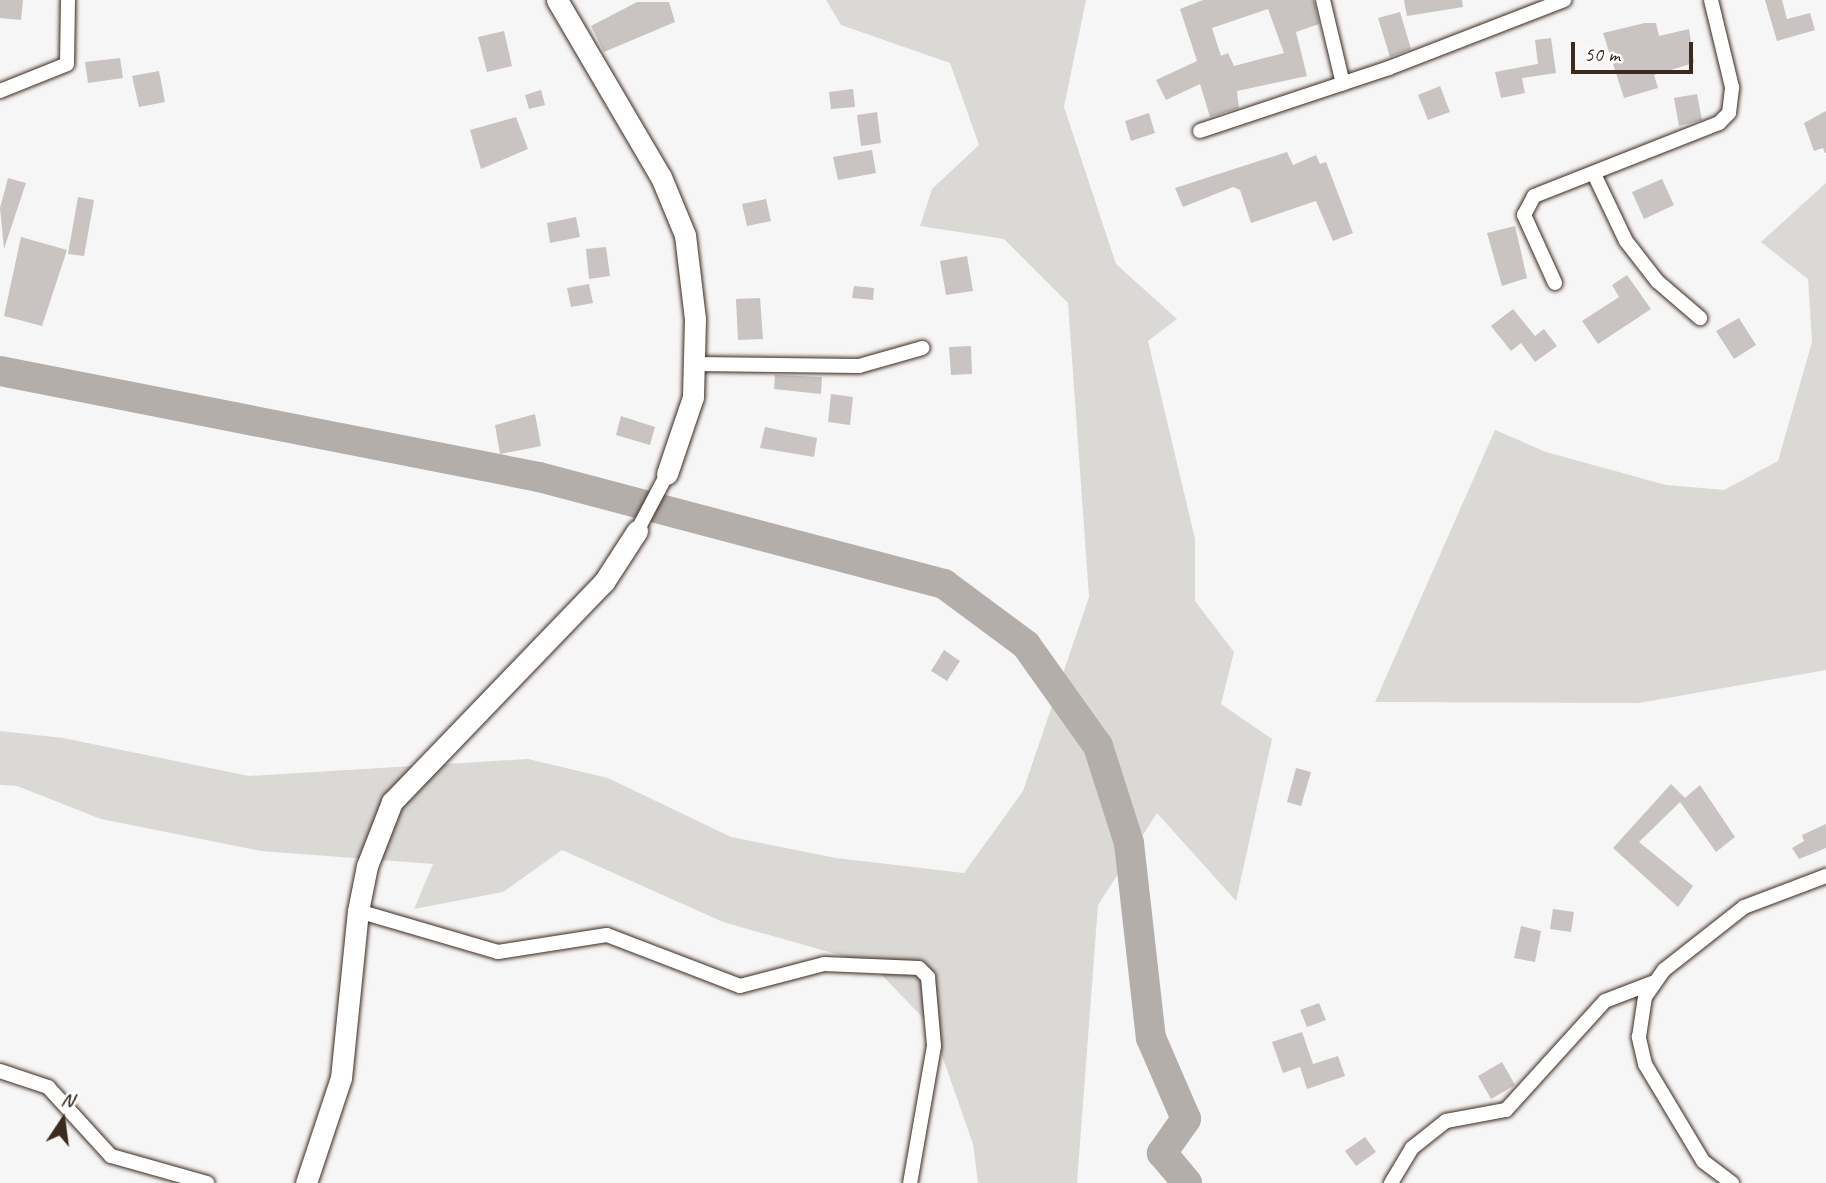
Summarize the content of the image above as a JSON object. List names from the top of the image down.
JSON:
{
  "scale_bar": "50 m",
  "north": "top"
}
